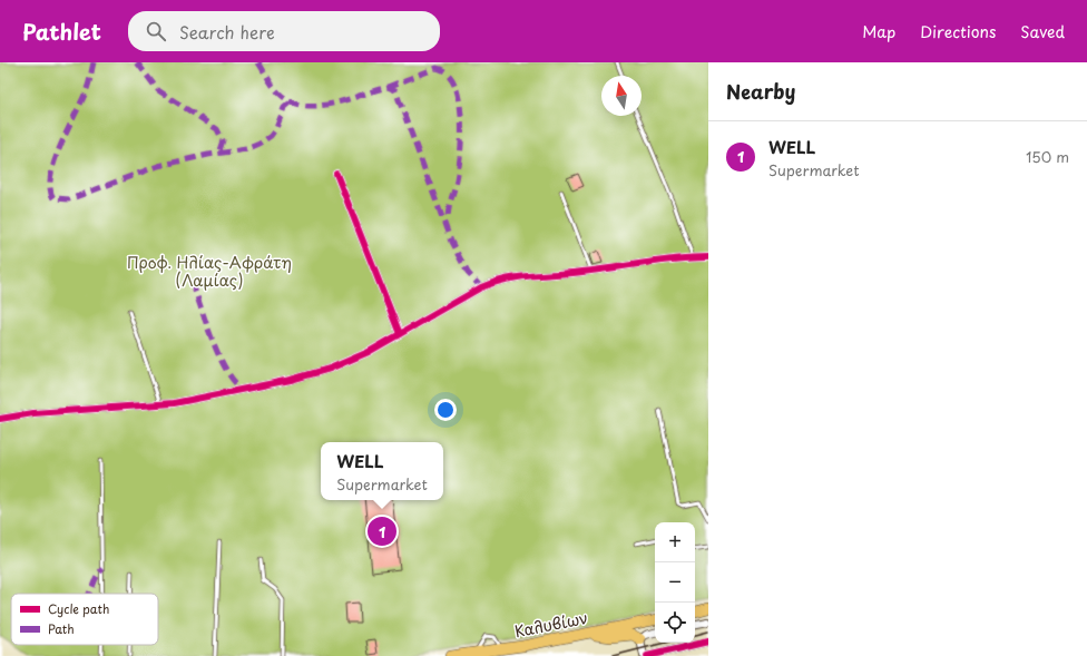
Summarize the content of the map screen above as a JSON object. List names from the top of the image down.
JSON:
{
  "streets": {
    "main road": ["Καλυβίων"]
  },
  "parks": ["Προφ. Ηλίας-Αφράτη (Λαμίας)"],
  "legend": ["Cycle path", "Path"],
  "north": "top",
  "page": {
    "header": "Pathlet",
    "search": "Search here",
    "nav": ["Map", "Directions", "Saved"],
    "heading": "Nearby",
    "list": [
      {
        "mark": "1",
        "name": "WELL",
        "note": "Supermarket",
        "value": "150 m"
      }
    ],
    "popup": ["WELL", "Supermarket"],
    "pins": "1",
    "map_buttons": ["+", "−"]
  }
}
